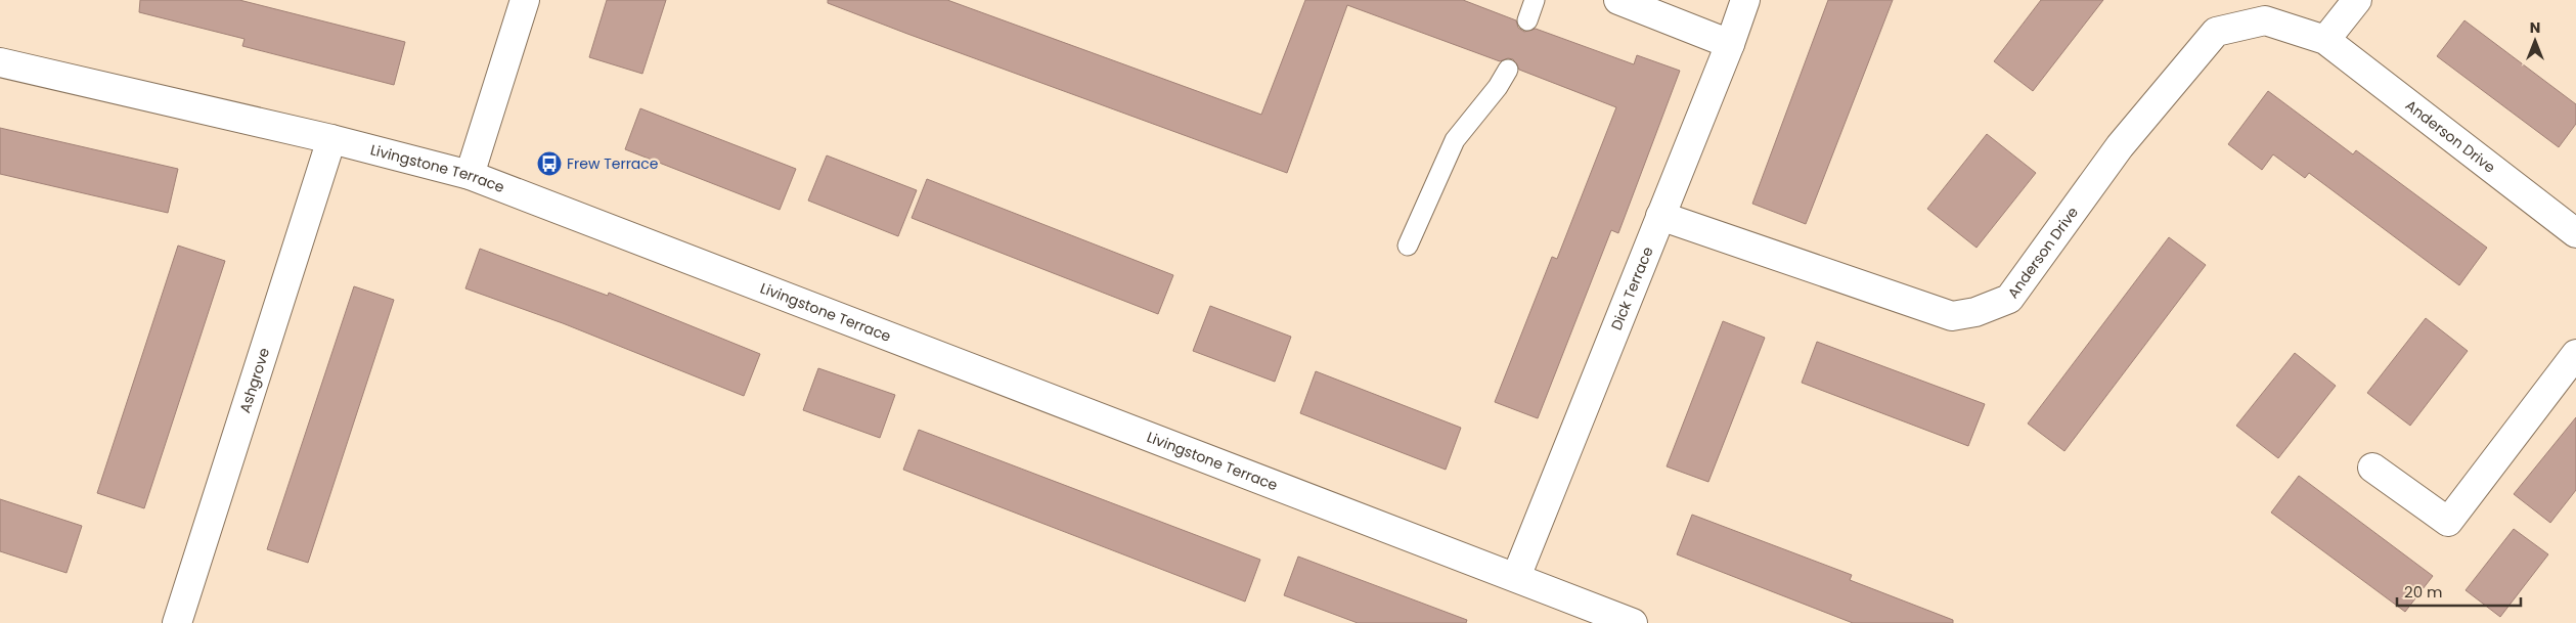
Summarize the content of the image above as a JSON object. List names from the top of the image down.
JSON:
{
  "streets": {
    "street": [
      "Anderson Drive",
      "Livingstone Terrace",
      "Dick Terrace",
      "Ashgrove"
    ]
  },
  "crossings": [
    ["Anderson Drive", "Dick Terrace"],
    ["Livingstone Terrace", "Dick Terrace"],
    ["Livingstone Terrace", "Ashgrove"]
  ],
  "places": {
    "bus stop": ["Frew Terrace"]
  },
  "scale_bar": "20 m",
  "north": "top"
}
